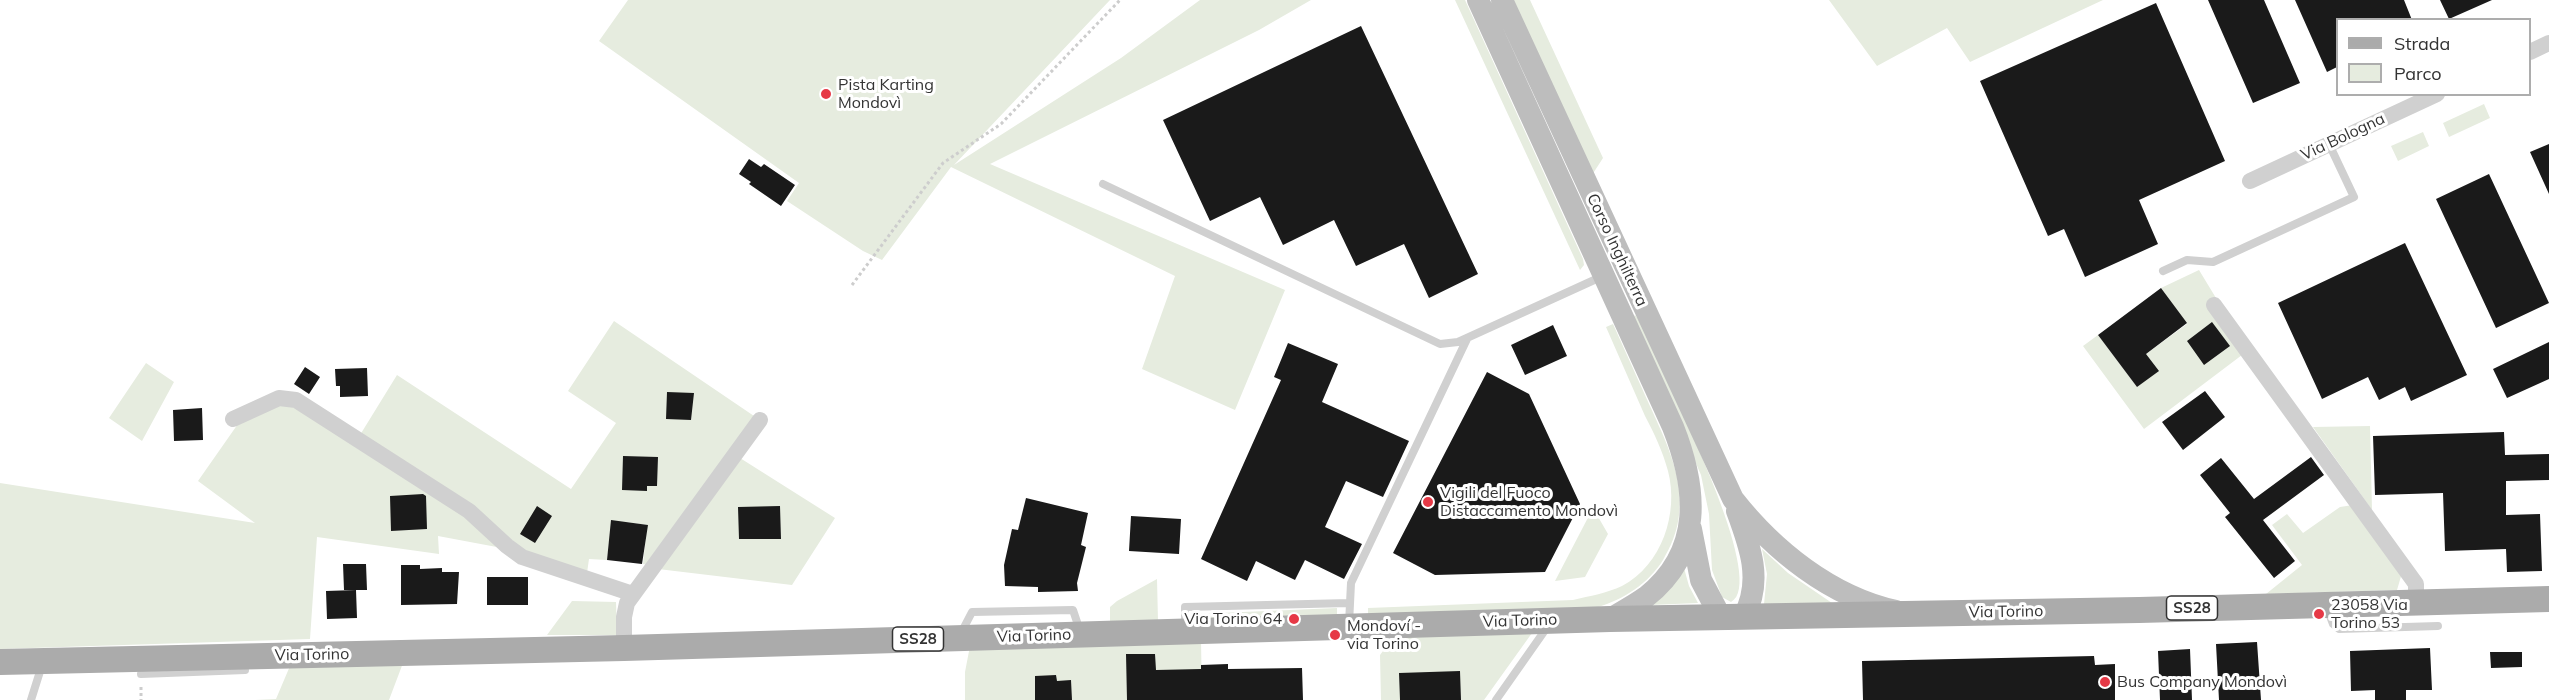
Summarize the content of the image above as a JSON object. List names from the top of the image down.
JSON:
{
  "streets": {
    "main road": ["SS28", "Via Torino"],
    "street": ["Via Bologna", "Corso Inghilterra"]
  },
  "crossings": [
    ["Corso Inghilterra", "Via Torino"]
  ],
  "places": [
    "Pista Karting Mondovì",
    "Vigili del Fuoco Distaccamento Mondovì",
    "23058 Via Torino 53",
    "Via Torino 64",
    "Mondoví - via Torino",
    "Bus Company Mondovì"
  ],
  "legend": ["Strada", "Parco"]
}
